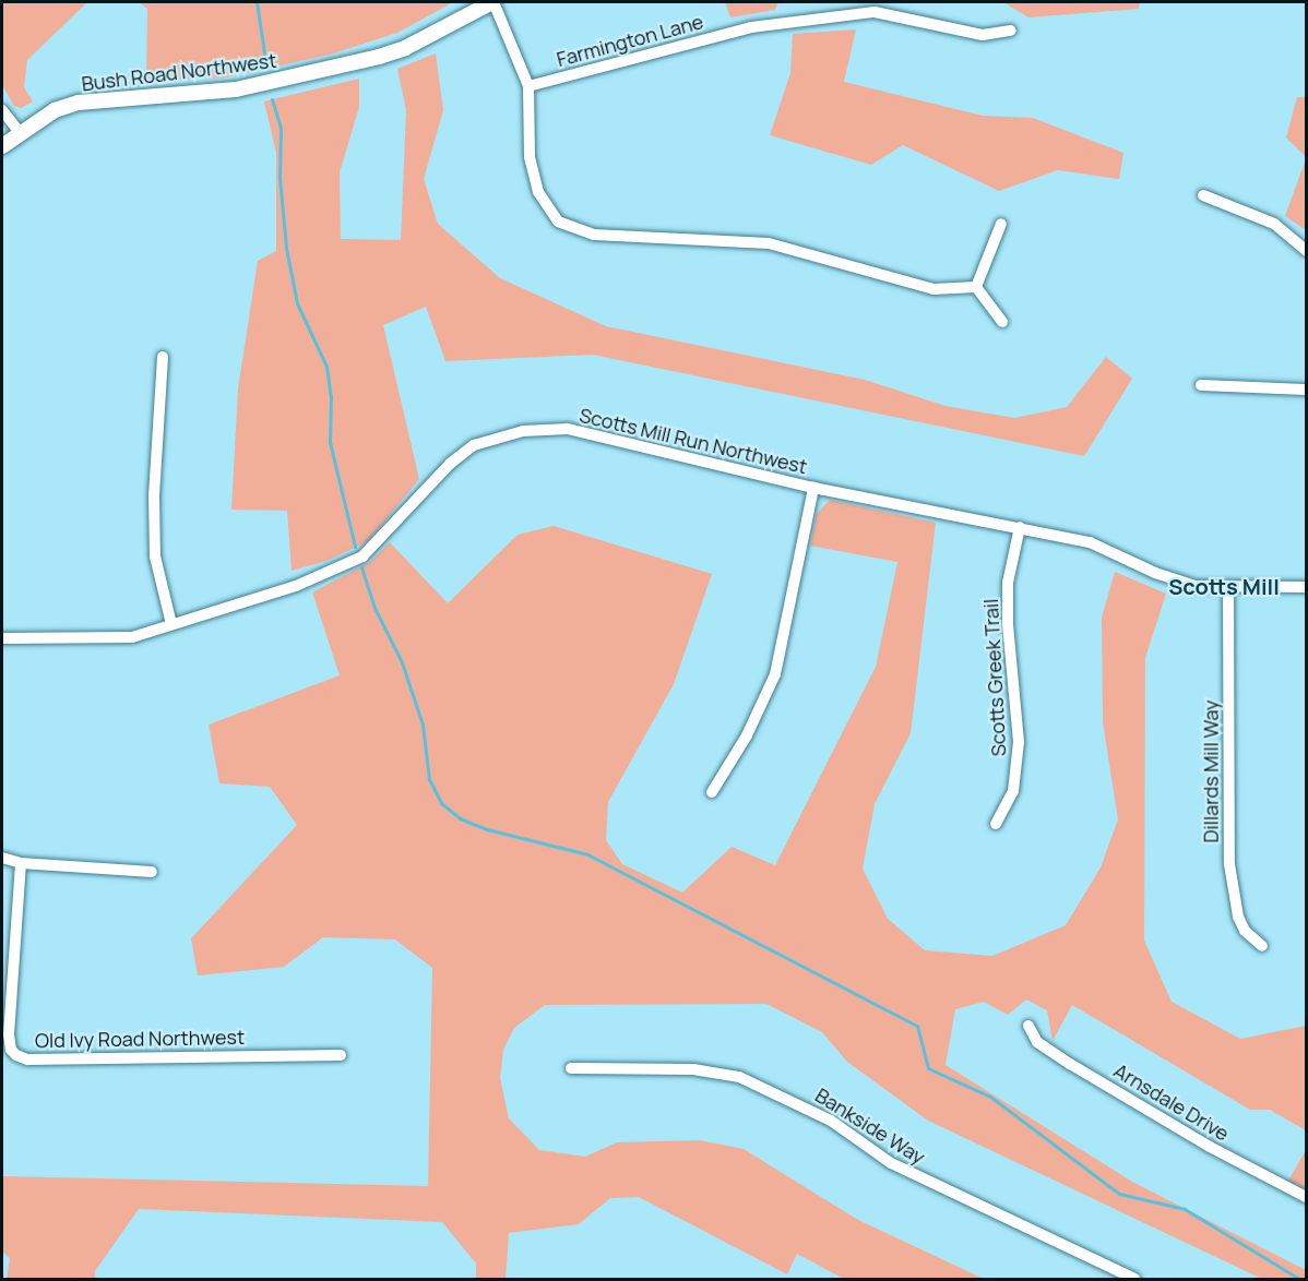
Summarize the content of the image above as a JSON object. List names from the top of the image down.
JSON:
{
  "streets": {
    "street": [
      "Farmington Lane",
      "Bush Road Northwest",
      "Scotts Mill Run Northwest",
      "Scotts Greek Trail",
      "Dillards Mill Way",
      "Old Ivy Road Northwest",
      "Arnsdale Drive",
      "Bankside Way"
    ]
  },
  "crossings": [
    ["Scotts Mill Run Northwest", "Scotts Greek Trail"],
    ["Scotts Mill Run Northwest", "Dillards Mill Way"]
  ],
  "districts": ["Scotts Mill"]
}
